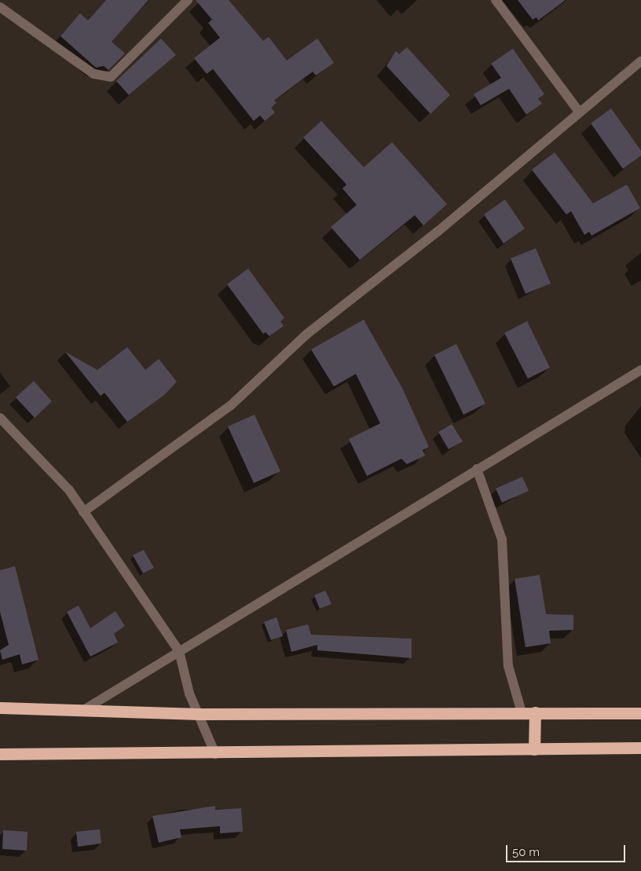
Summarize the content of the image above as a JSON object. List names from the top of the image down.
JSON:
{
  "scale_bar": "50 m"
}
